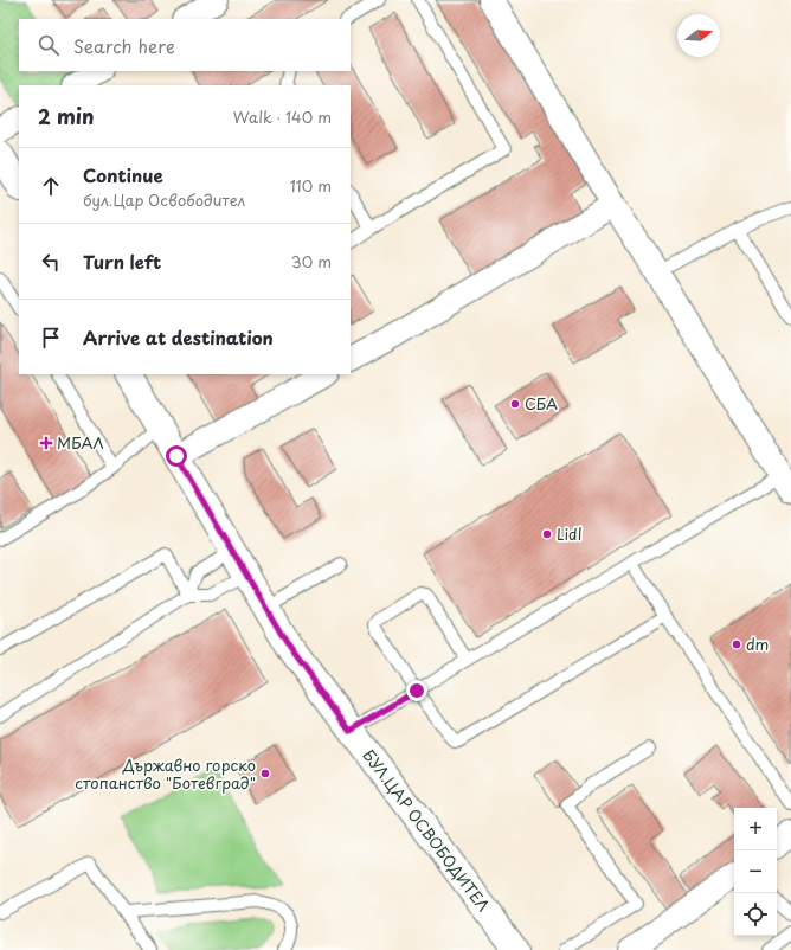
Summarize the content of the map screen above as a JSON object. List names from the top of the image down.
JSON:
{
  "streets": {
    "street": ["БУЛ.ЦАР ОСВОБОДИТЕЛ"]
  },
  "places": {
    "other": [
      "СБА",
      "Lidl",
      "dm",
      "Държавно горско стопанство \"Ботевград\""
    ],
    "health": ["МБАЛ"]
  },
  "north": "right",
  "page": {
    "search": "Search here",
    "heading": ["2 min", "Walk · 140 m"],
    "list": [
      ["Continue", "бул.Цар Освободител", "110 m"],
      ["Turn left", "30 m"],
      "Arrive at destination"
    ],
    "map_buttons": ["+", "−"]
  }
}
